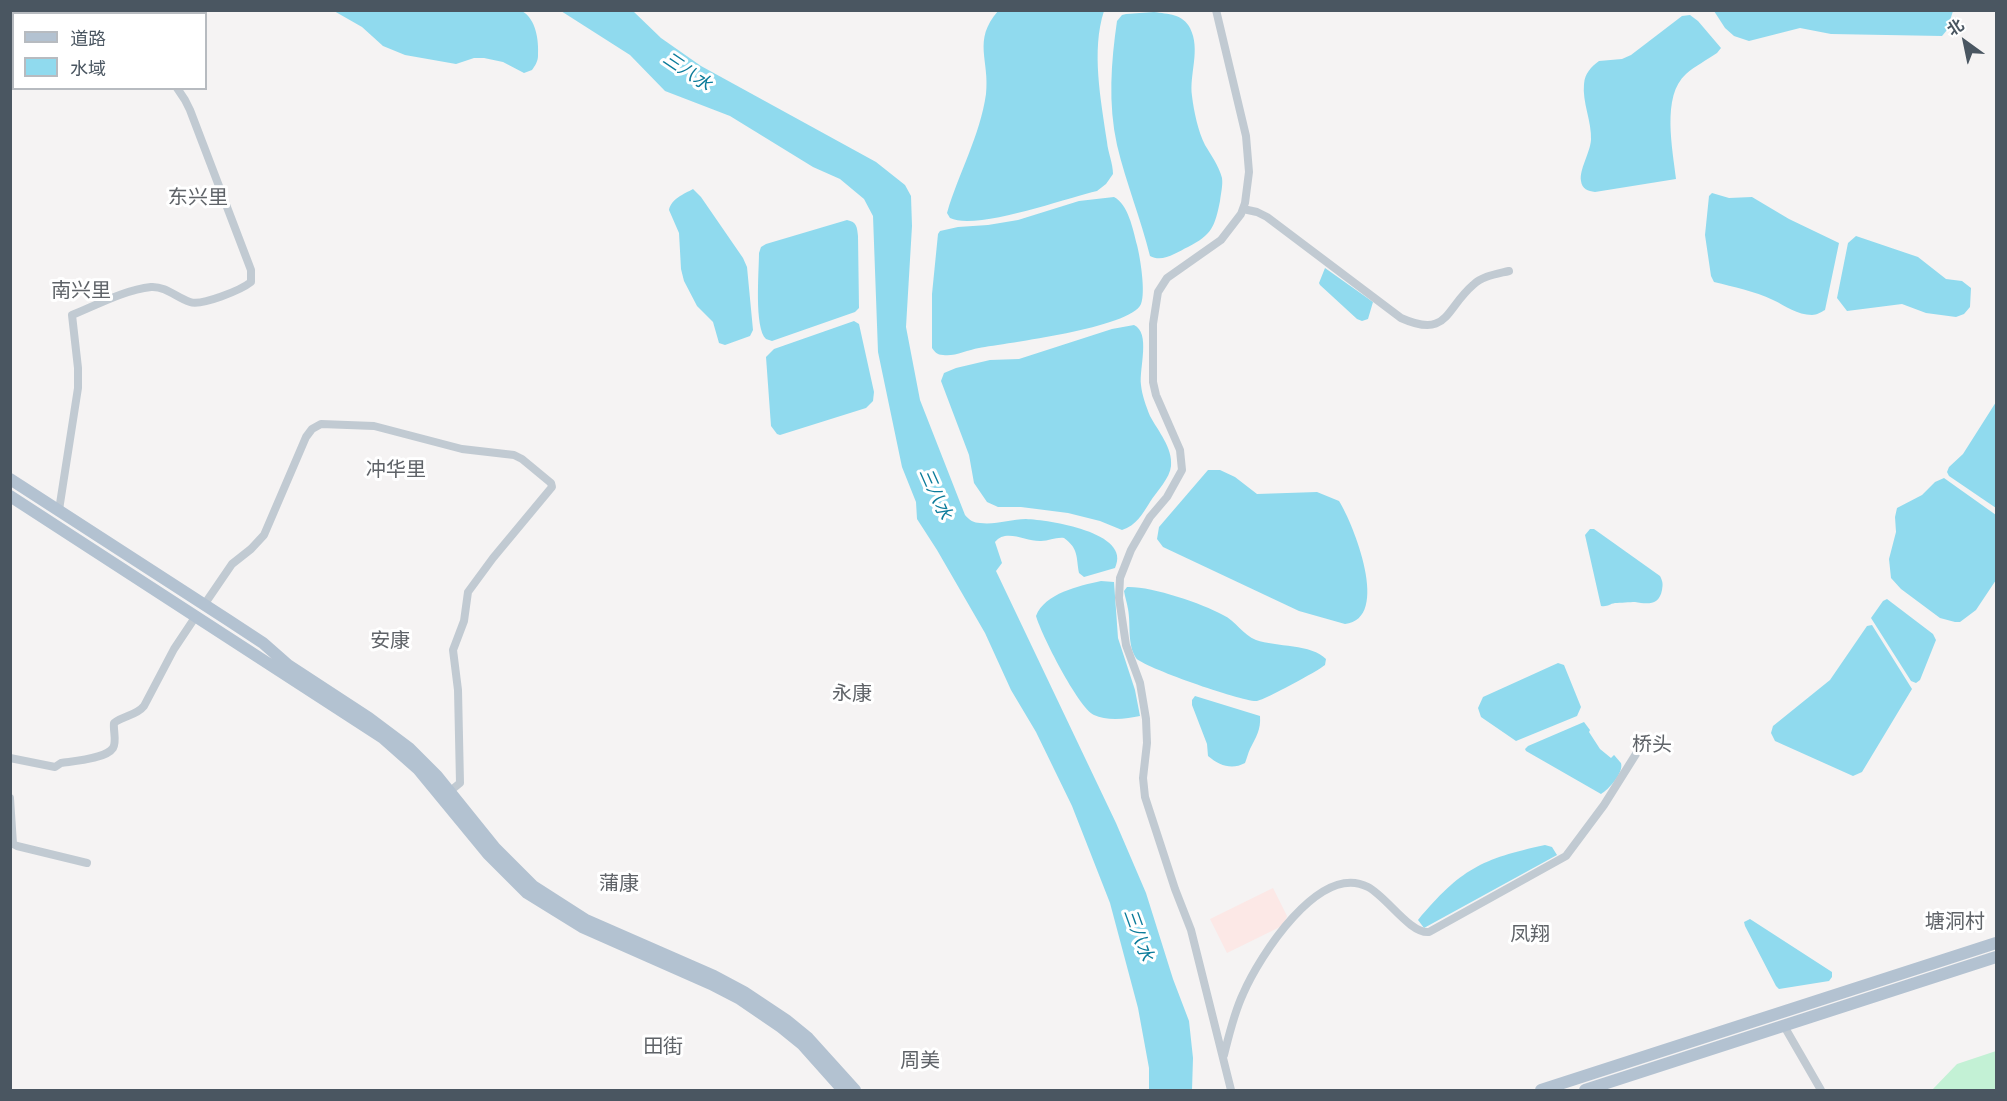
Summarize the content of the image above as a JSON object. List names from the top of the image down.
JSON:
{
  "districts": [
    "东兴里",
    "南兴里",
    "冲华里",
    "安康",
    "永康",
    "桥头",
    "蒲康",
    "塘洞村",
    "凤翔",
    "田街",
    "周美"
  ],
  "water": ["三八水"],
  "legend": ["道路", "水域"],
  "north": "top left"
}
